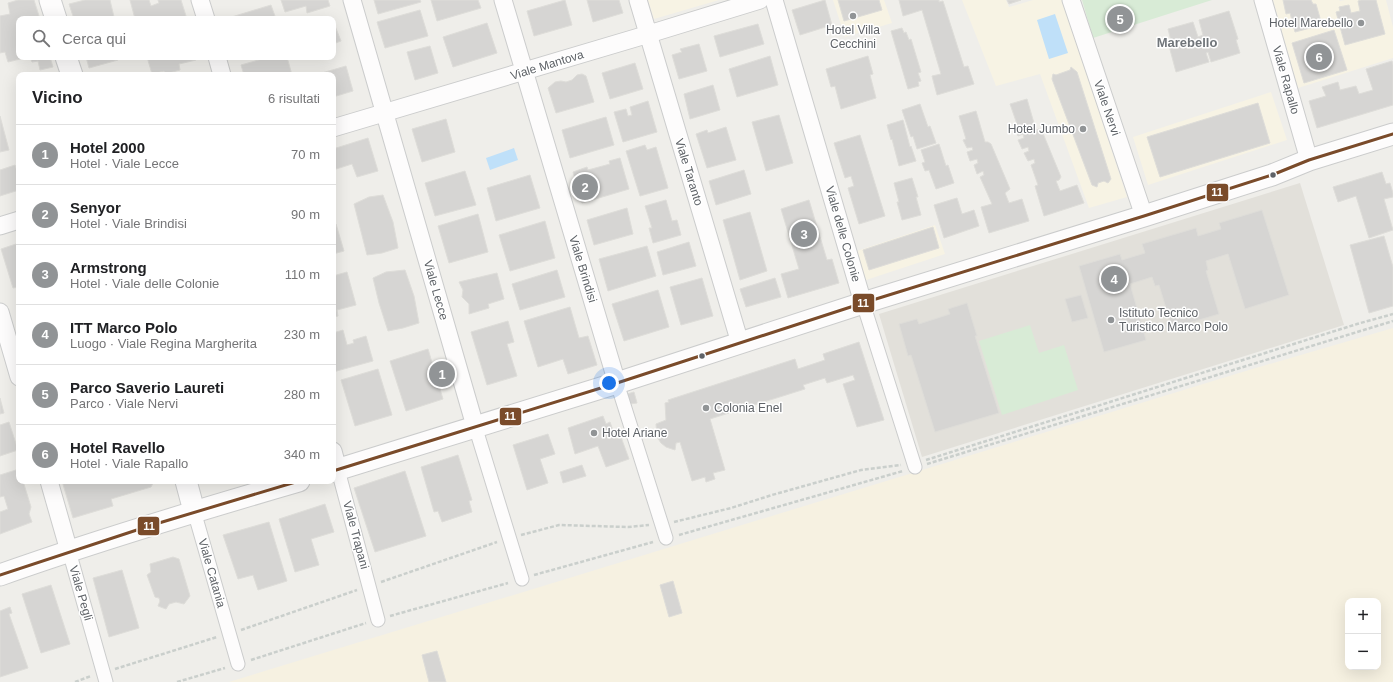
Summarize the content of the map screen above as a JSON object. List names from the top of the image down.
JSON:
{
  "streets": {
    "street": [
      "Viale Mantova",
      "Viale Rapallo",
      "Viale Nervi",
      "Viale Taranto",
      "Viale delle Colonie",
      "Viale Brindisi",
      "Viale Lecce",
      "Viale Trapani",
      "Viale Catania",
      "Viale Pegli"
    ]
  },
  "crossings": [
    ["Viale Mantova", "Viale Taranto"],
    ["Viale Mantova", "Viale Brindisi"],
    ["Viale Mantova", "Viale Lecce"]
  ],
  "districts": ["Marebello"],
  "places": [
    "Hotel Villa Cecchini",
    "Hotel Marebello",
    "Hotel Jumbo",
    "Istituto Tecnico Turistico Marco Polo",
    "Colonia Enel",
    "Hotel Ariane"
  ],
  "lines": ["transit line 11"],
  "page": {
    "pins": [
      "5",
      "6",
      "2",
      "3",
      "4",
      "1"
    ],
    "search": "Cerca qui",
    "heading": ["Vicino", "6 risultati"],
    "list": [
      {
        "mark": "1",
        "name": "Hotel 2000",
        "note": "Hotel · Viale Lecce",
        "value": "70 m"
      },
      {
        "mark": "2",
        "name": "Senyor",
        "note": "Hotel · Viale Brindisi",
        "value": "90 m"
      },
      {
        "mark": "3",
        "name": "Armstrong",
        "note": "Hotel · Viale delle Colonie",
        "value": "110 m"
      },
      {
        "mark": "4",
        "name": "ITT Marco Polo",
        "note": "Luogo · Viale Regina Margherita",
        "value": "230 m"
      },
      {
        "mark": "5",
        "name": "Parco Saverio Laureti",
        "note": "Parco · Viale Nervi",
        "value": "280 m"
      },
      {
        "mark": "6",
        "name": "Hotel Ravello",
        "note": "Hotel · Viale Rapallo",
        "value": "340 m"
      }
    ],
    "map_buttons": ["+", "−"]
  }
}
